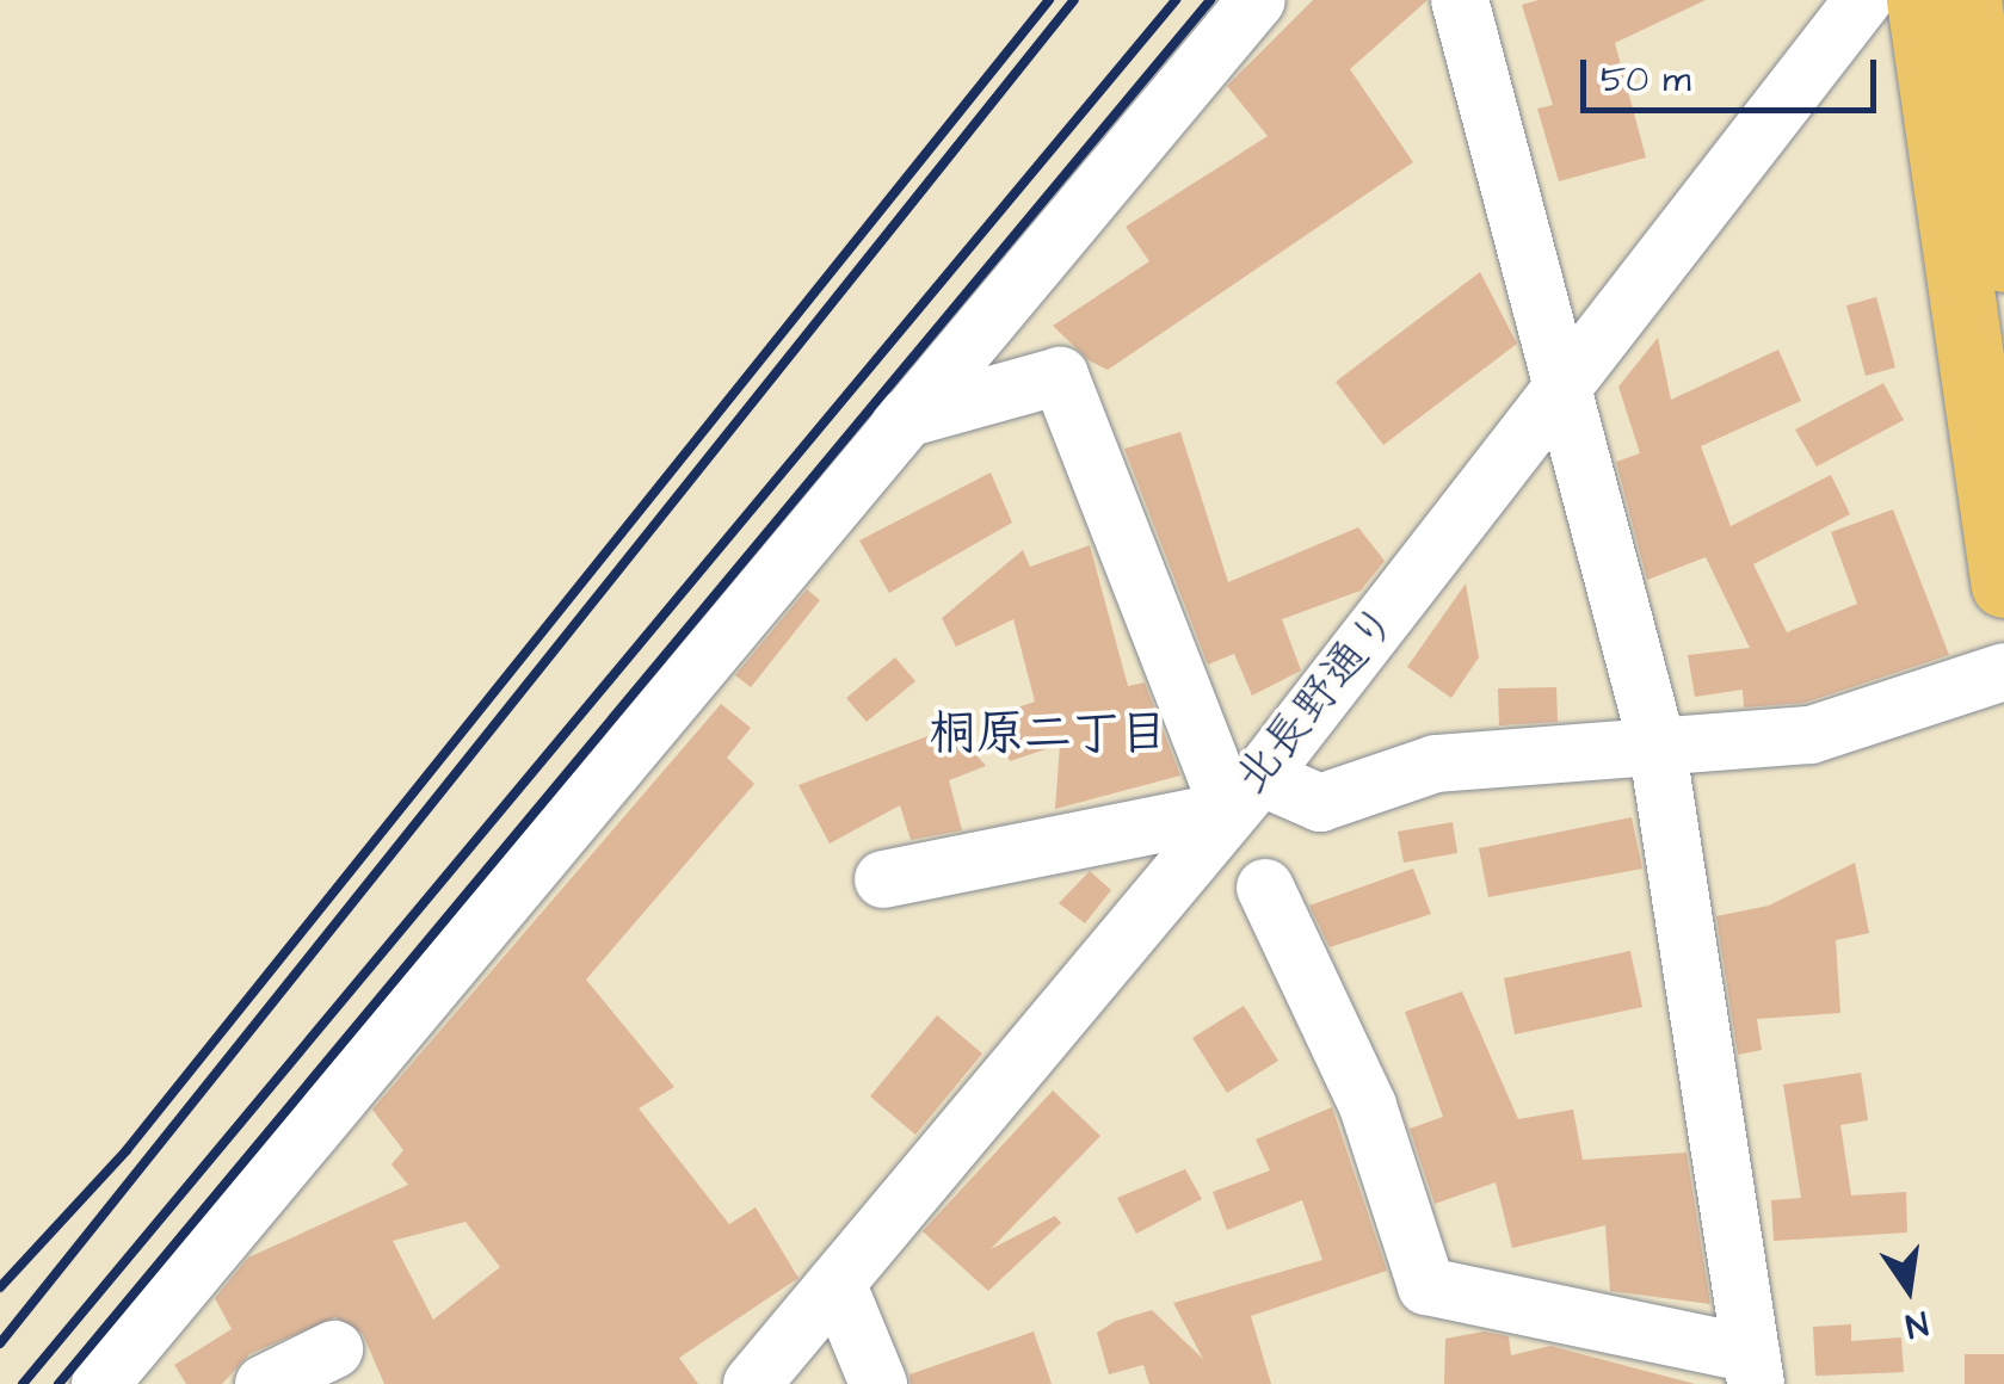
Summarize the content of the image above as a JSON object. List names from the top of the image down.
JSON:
{
  "streets": {
    "street": ["北長野通り"]
  },
  "districts": ["桐原二丁目"],
  "scale_bar": "50 m",
  "north": "bottom"
}
